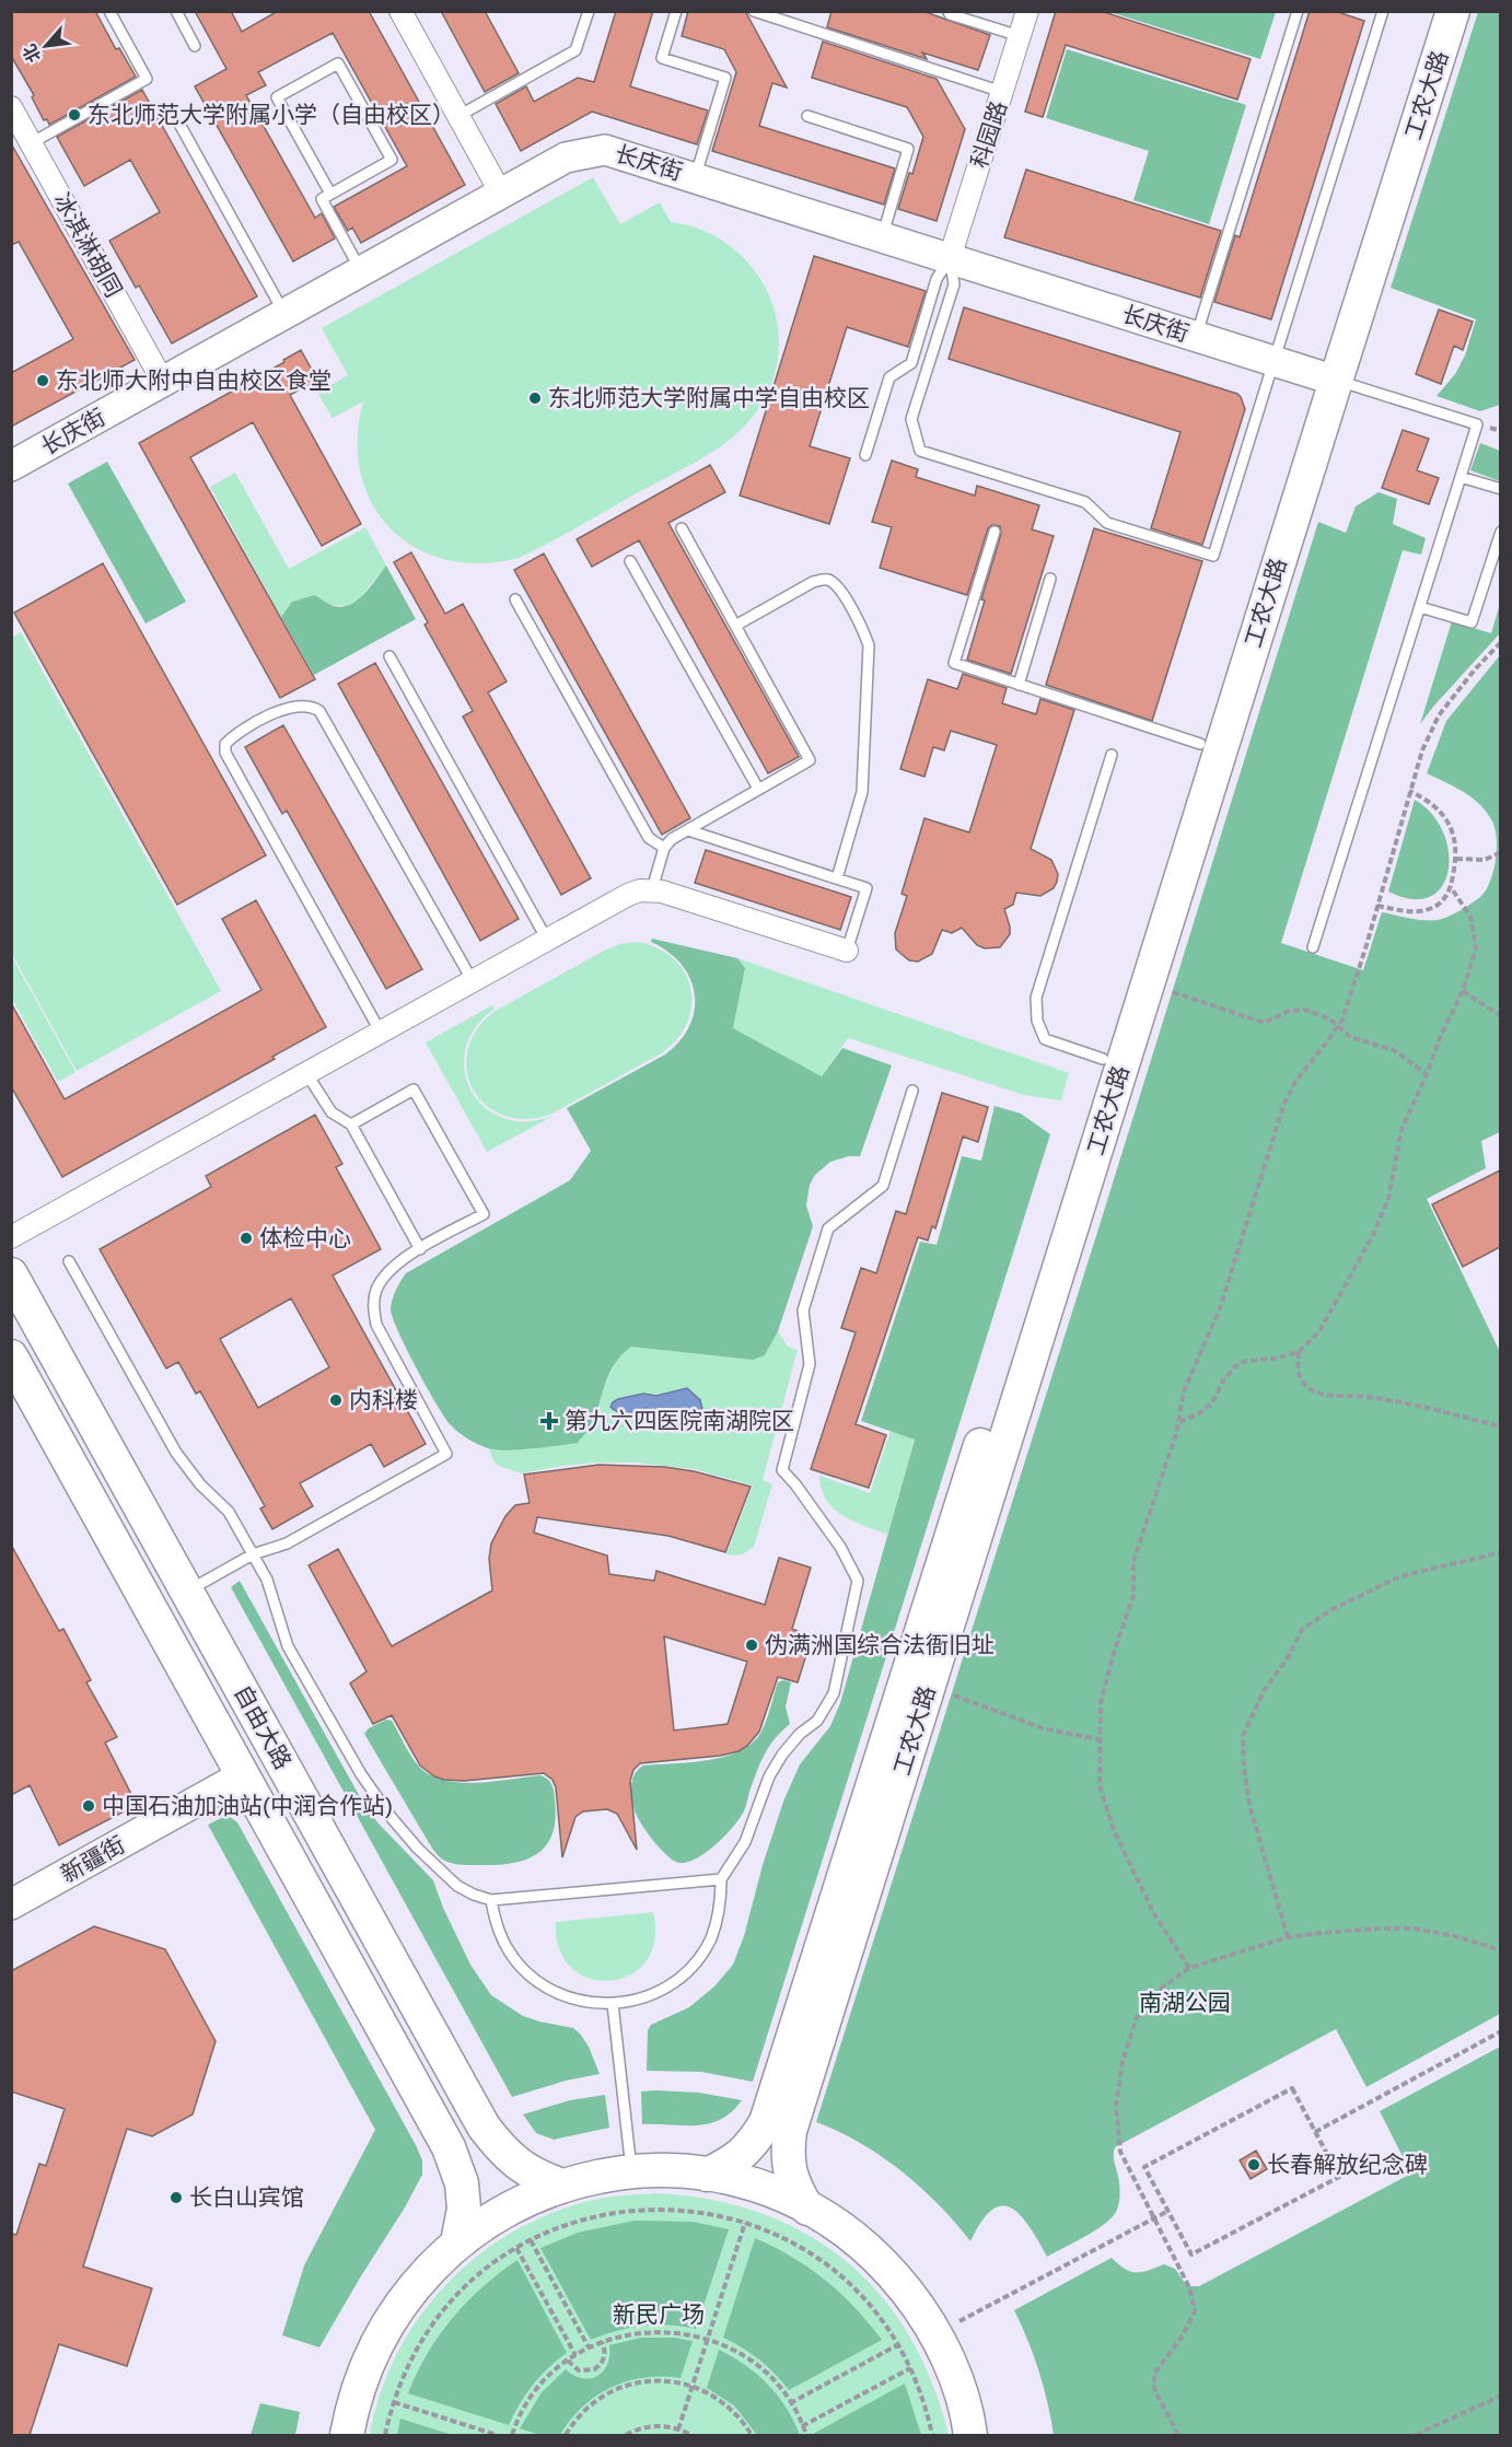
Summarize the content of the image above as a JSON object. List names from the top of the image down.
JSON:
{
  "streets": {
    "main road": ["工农大路", "自由大路"],
    "street": [
      "科园路",
      "长庆街",
      "冰淇淋胡同",
      "新疆街"
    ]
  },
  "crossings": [
    ["工农大路", "长庆街"],
    ["科园路", "长庆街"],
    ["长庆街", "冰淇淋胡同"],
    ["自由大路", "新疆街"]
  ],
  "parks": ["南湖公园", "新民广场"],
  "places": {
    "other": [
      "东北师范大学附属小学（自由校区）",
      "东北师大附中自由校区食堂",
      "东北师范大学附属中学自由校区",
      "体检中心",
      "内科楼",
      "伪满洲国综合法衙旧址",
      "中国石油加油站(中润合作站)",
      "长春解放纪念碑",
      "长白山宾馆"
    ],
    "health": ["第九六四医院南湖院区"]
  },
  "north": "bottom left"
}
